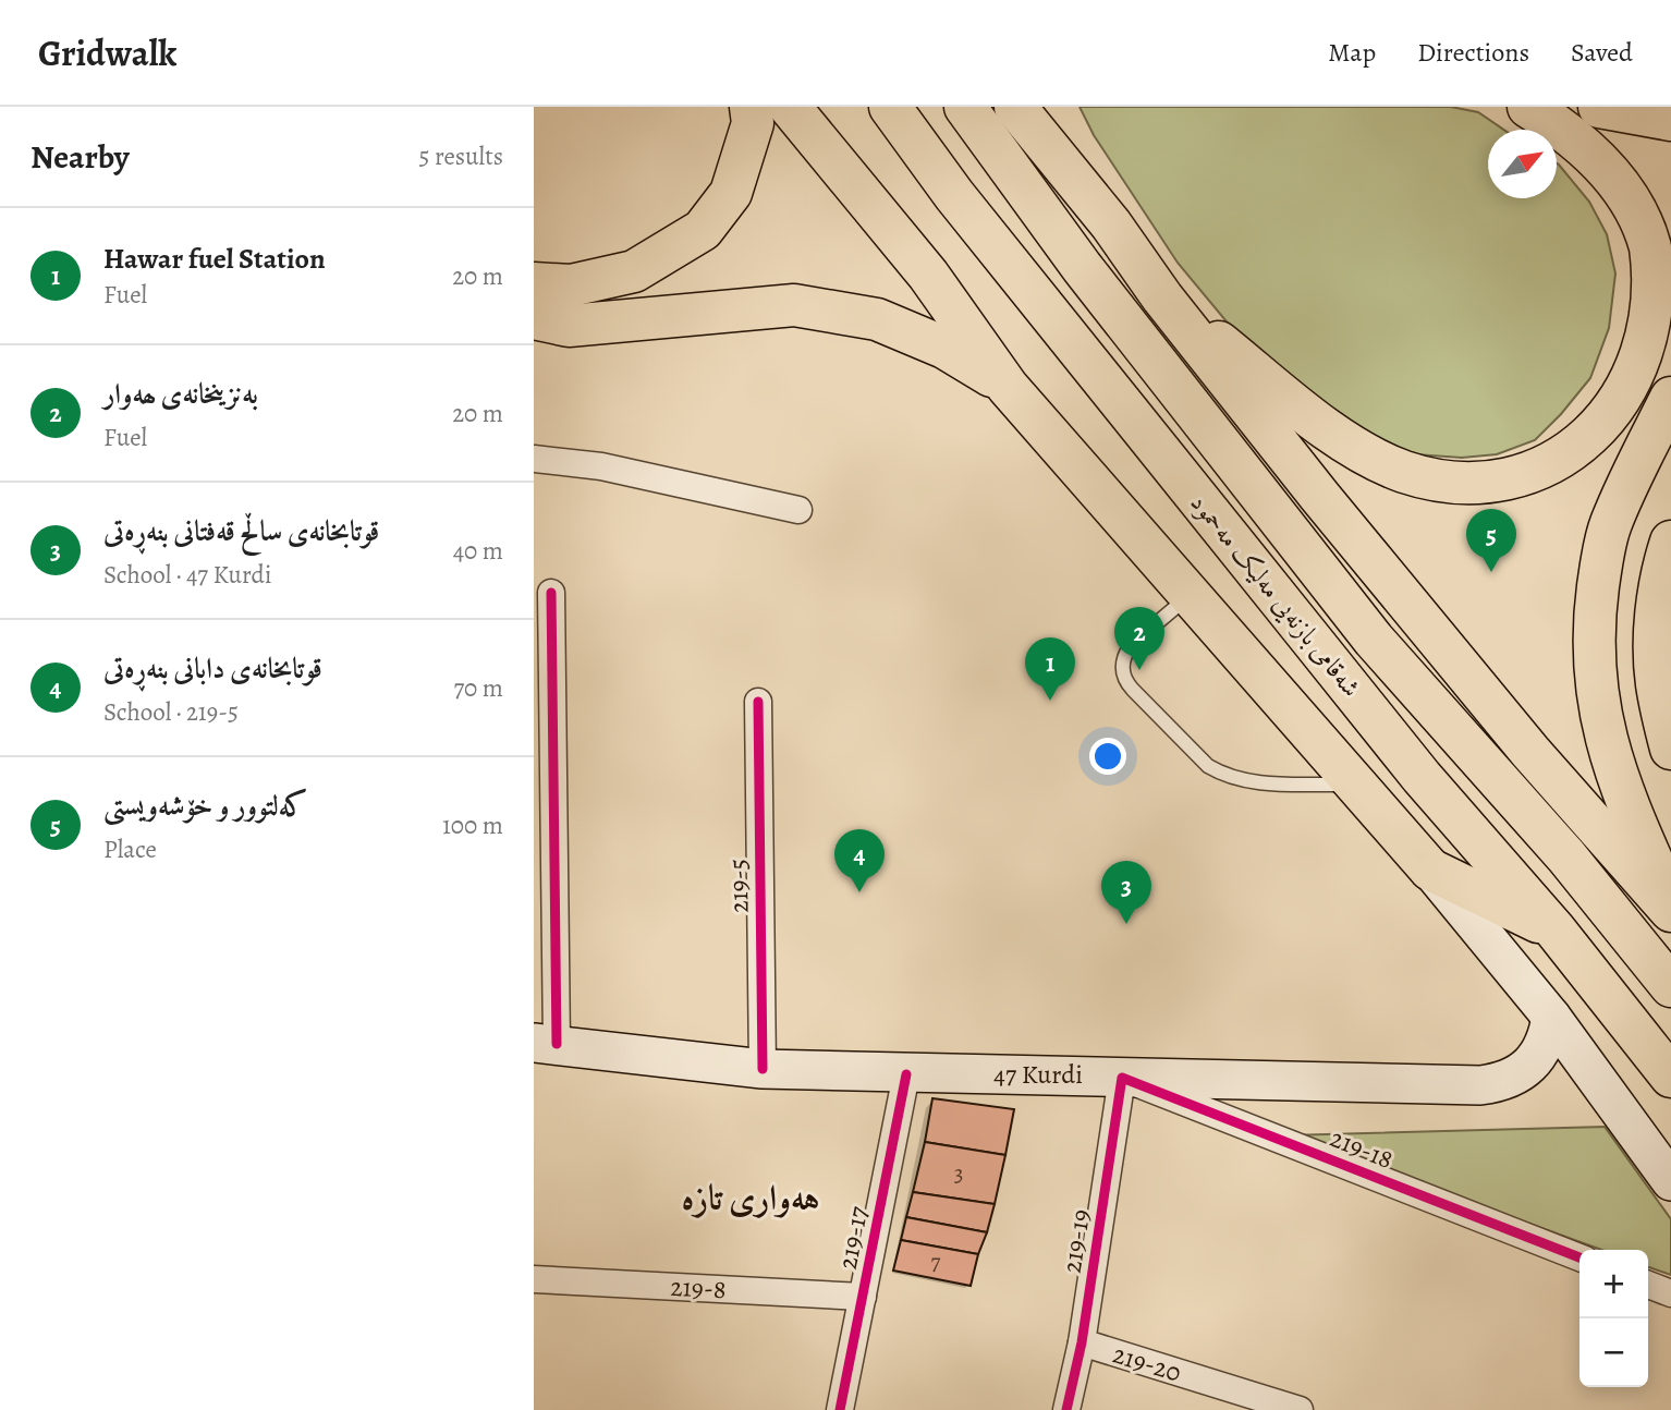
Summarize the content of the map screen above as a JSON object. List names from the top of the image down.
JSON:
{
  "streets": {
    "main road": ["شەقامی بازنەیی مەلیک مەحمود", "47 Kurdi"],
    "street": [
      "219-5",
      "219-18",
      "219-17",
      "219-19",
      "219-8",
      "219-20"
    ]
  },
  "crossings": [
    ["219-5", "47 Kurdi"],
    ["47 Kurdi", "219-18"],
    ["47 Kurdi", "219-17"],
    ["47 Kurdi", "219-19"],
    ["219-18", "219-19"],
    ["219-17", "219-8"],
    ["219-19", "219-20"]
  ],
  "districts": ["هەواری تازە"],
  "house_numbers": ["3", "7"],
  "north": "top right",
  "page": {
    "header": "Gridwalk",
    "nav": ["Map", "Directions", "Saved"],
    "heading": ["Nearby", "5 results"],
    "list": [
      {
        "mark": "1",
        "name": "Hawar fuel Station",
        "note": "Fuel",
        "value": "20 m"
      },
      {
        "mark": "2",
        "name": "بەنزینخانەی ھەوار",
        "note": "Fuel",
        "value": "20 m"
      },
      {
        "mark": "3",
        "name": "قوتابخانەی ساڵح قەفتانی بنەڕەتی",
        "note": "School · 47 Kurdi",
        "value": "40 m"
      },
      {
        "mark": "4",
        "name": "قوتابخانەی دابانی بنەڕەتی",
        "note": "School · 219-5",
        "value": "70 m"
      },
      {
        "mark": "5",
        "name": "کەلتوور و خۆشەویستی",
        "note": "Place",
        "value": "100 m"
      }
    ],
    "pins": [
      "5",
      "2",
      "1",
      "4",
      "3"
    ],
    "map_buttons": ["+", "−"]
  }
}
